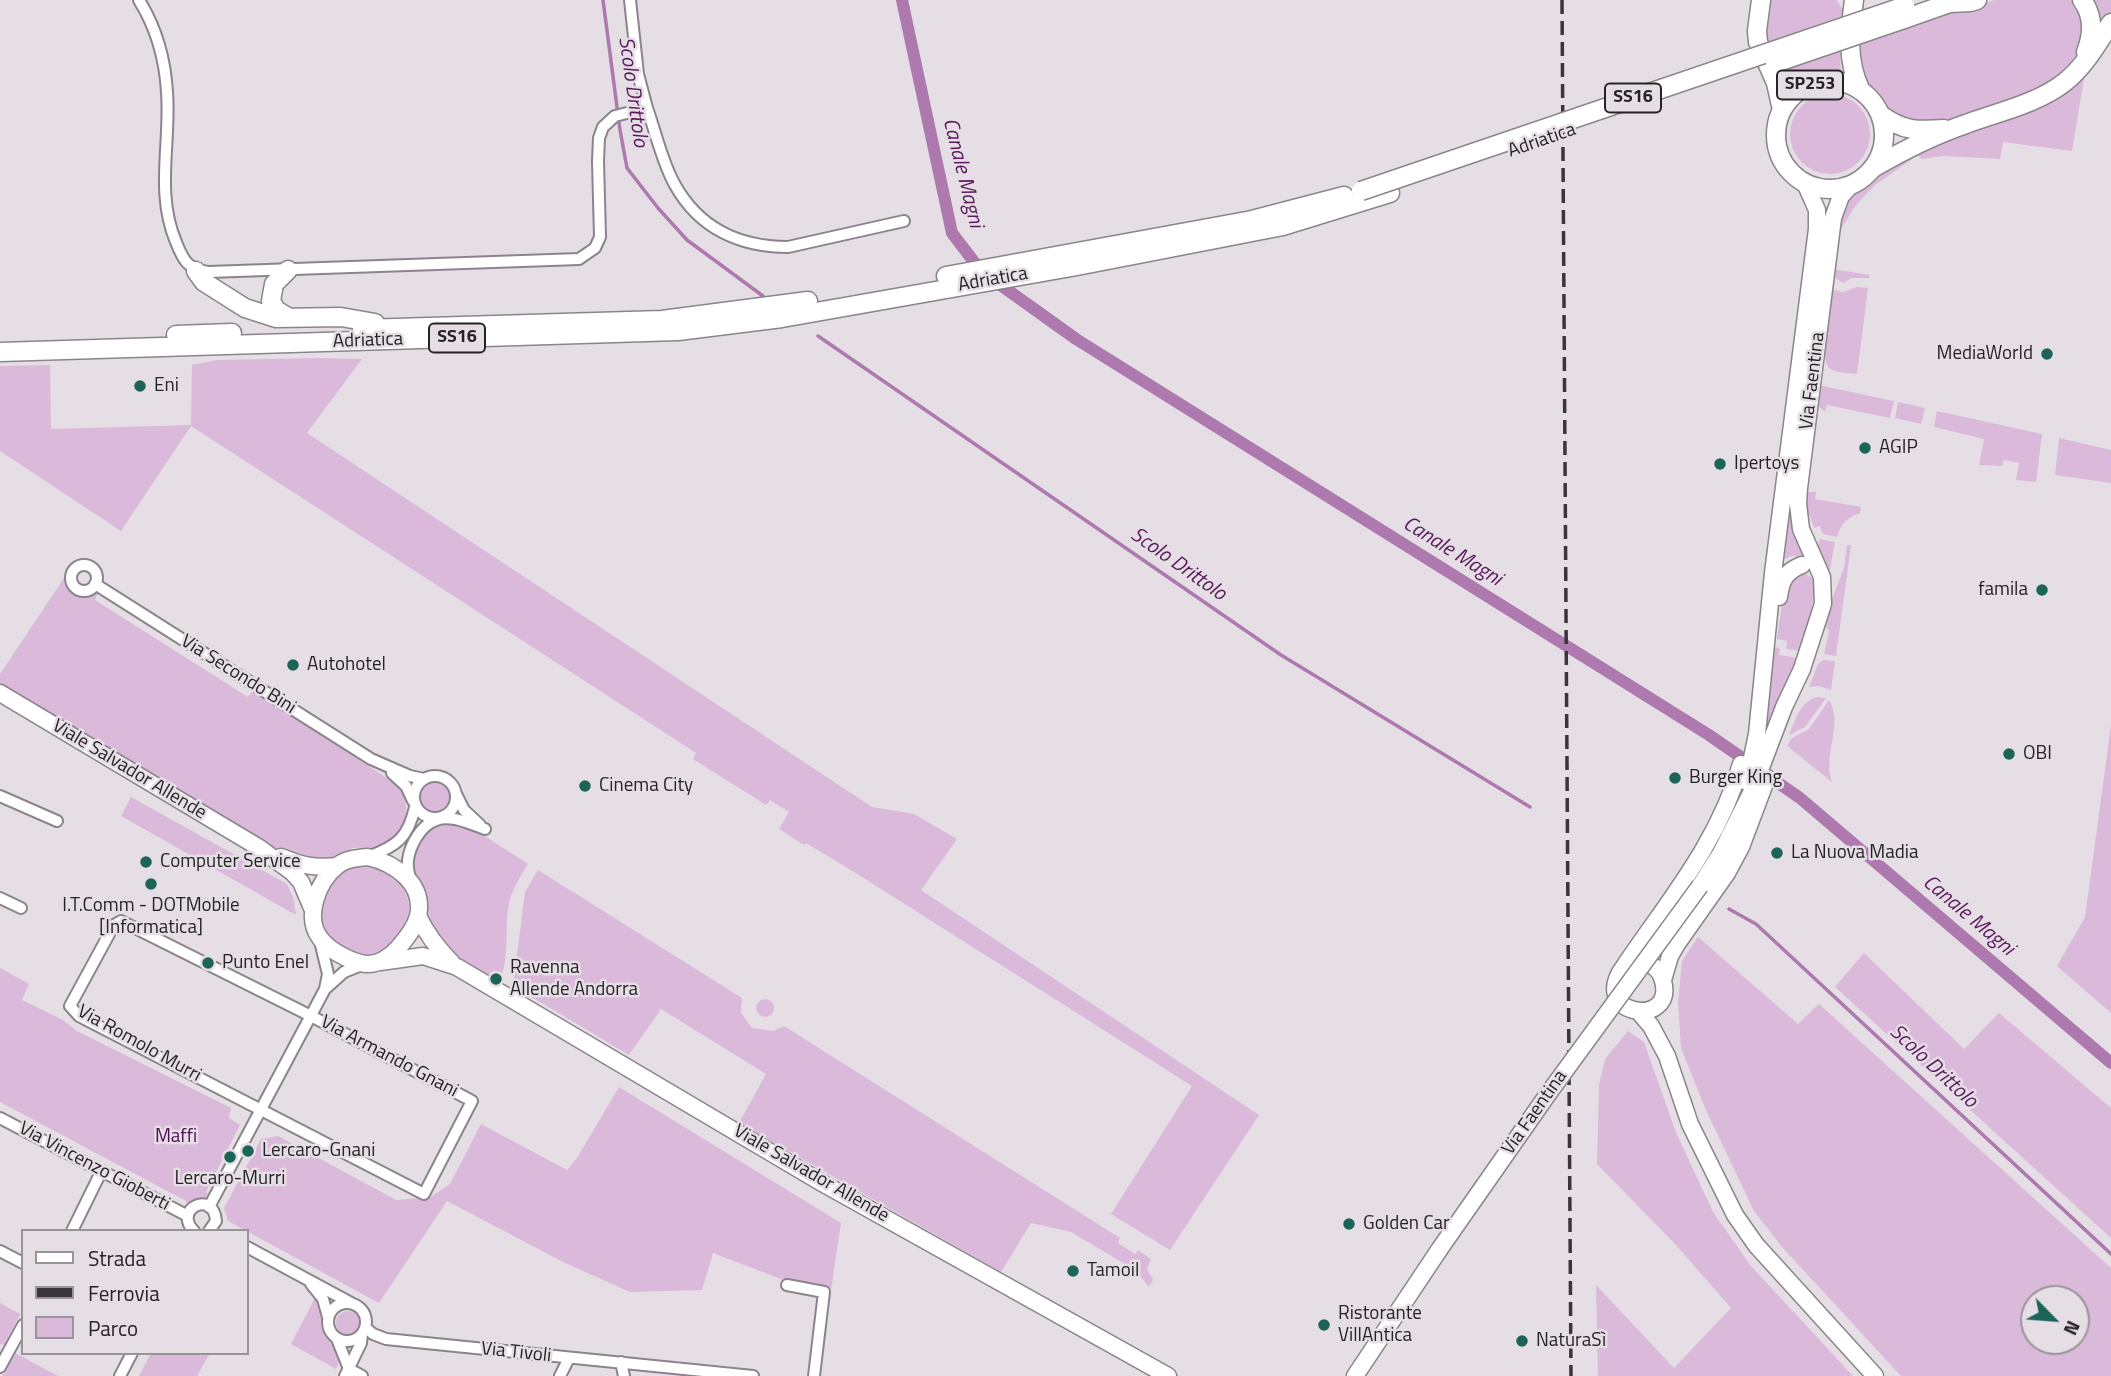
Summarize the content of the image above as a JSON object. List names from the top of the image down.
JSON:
{
  "streets": {
    "main road": [
      "SP253",
      "SS16",
      "Adriatica",
      "Via Faentina",
      "Viale Salvador Allende"
    ],
    "street": [
      "Via Secondo Bini",
      "Via Romolo Murri",
      "Via Armando Gnani",
      "Via Vincenzo Gioberti",
      "Via Tivoli"
    ]
  },
  "crossings": [
    ["SP253", "Via Faentina"],
    ["Via Romolo Murri", "Via Armando Gnani"]
  ],
  "water": ["Scolo Drittolo", "Canale Magni"],
  "parks": ["Maffi"],
  "places": [
    "MediaWorld",
    "Eni",
    "AGIP",
    "Ipertoys",
    "famila",
    "Autohotel",
    "OBI",
    "Burger King",
    "Cinema City",
    "La Nuova Madia",
    "Computer Service",
    "I.T.Comm - DOTMobile [Informatica]",
    "Punto Enel",
    "Ravenna Allende Andorra",
    "Lercaro-Gnani",
    "Lercaro-Murri",
    "Golden Car",
    "Tamoil",
    "Ristorante VillAntica",
    "NaturaSì"
  ],
  "legend": ["Strada", "Ferrovia", "Parco"],
  "north": "bottom right"
}
